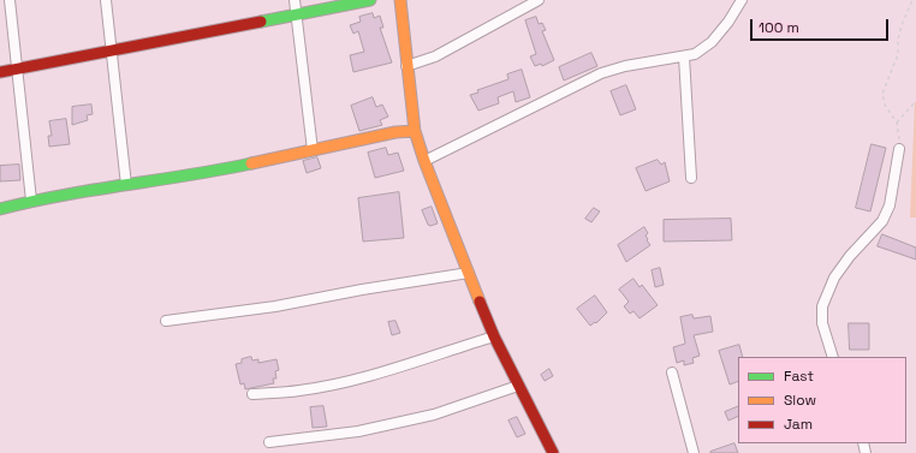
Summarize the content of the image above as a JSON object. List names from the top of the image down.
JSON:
{
  "legend": ["Fast", "Slow", "Jam"],
  "scale_bar": "100 m"
}
